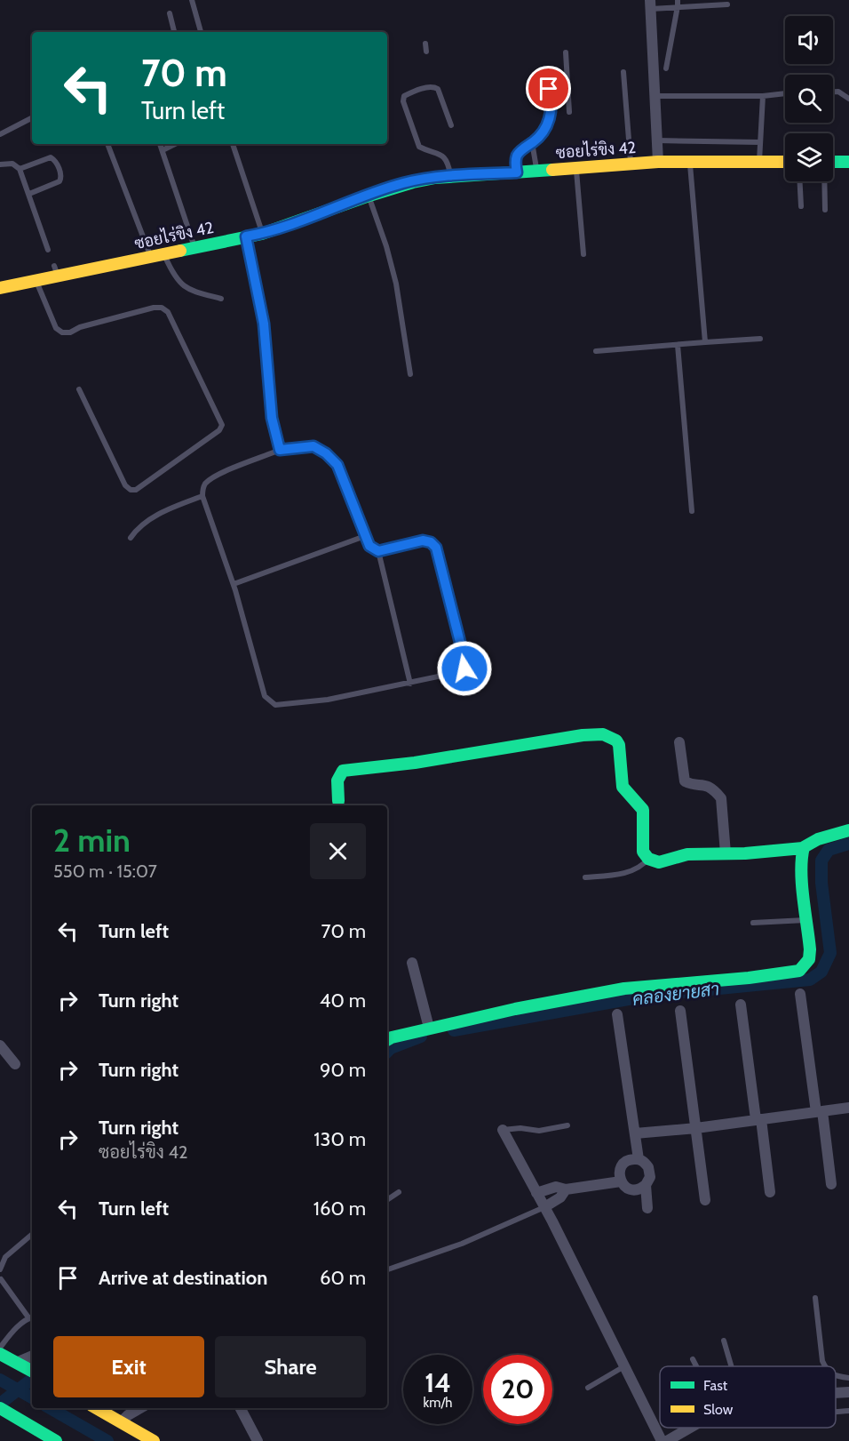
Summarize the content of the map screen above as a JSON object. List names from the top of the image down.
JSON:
{
  "streets": {
    "street": ["ซอยไร่ขิง 42"]
  },
  "water": ["คลองยายสา"],
  "legend": ["Fast", "Slow"],
  "page": {
    "turn": ["70 m", "Turn left"],
    "heading": ["2 min", "550 m · 15:07"],
    "list": [
      {
        "name": "Turn left",
        "value": "70 m"
      },
      {
        "name": "Turn right",
        "value": "40 m"
      },
      {
        "name": "Turn right",
        "value": "90 m"
      },
      {
        "name": "Turn right",
        "note": "ซอยไร่ขิง 42",
        "value": "130 m"
      },
      {
        "name": "Turn left",
        "value": "160 m"
      },
      {
        "name": "Arrive at destination",
        "value": "60 m"
      }
    ],
    "buttons": ["Exit", "Share"],
    "speed": "14 km/h",
    "limit": "20"
  }
}
